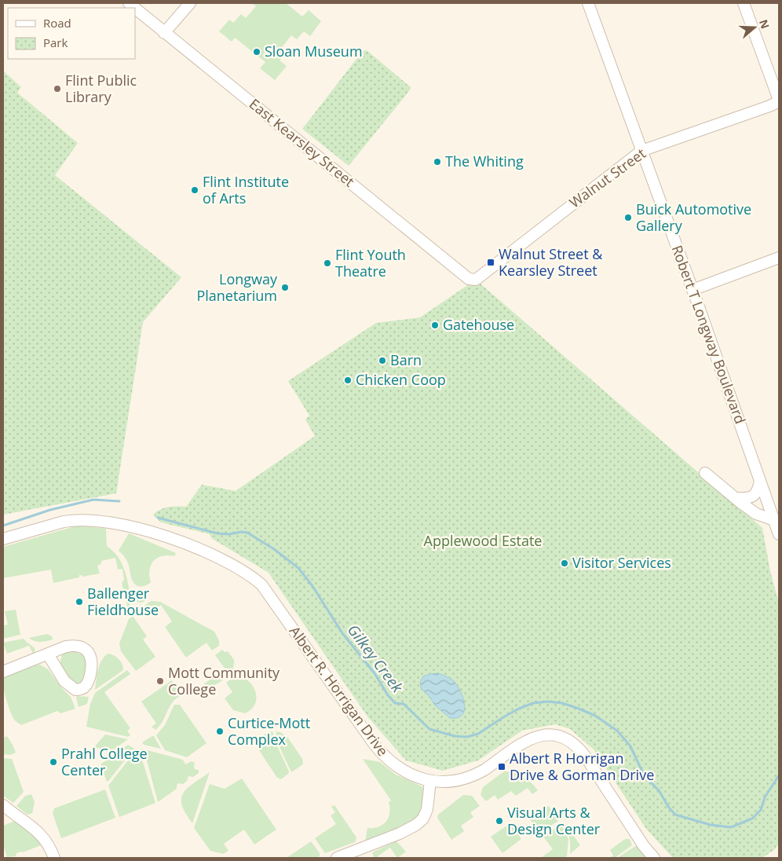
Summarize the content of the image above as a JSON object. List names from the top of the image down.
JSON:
{
  "streets": {
    "street": [
      "East Kearsley Street",
      "Walnut Street",
      "Robert T Longway Boulevard",
      "Albert R. Horrigan Drive"
    ]
  },
  "crossings": [
    ["East Kearsley Street", "Walnut Street"],
    ["Walnut Street", "Robert T Longway Boulevard"]
  ],
  "water": ["Gilkey Creek"],
  "parks": ["Applewood Estate"],
  "places": {
    "other": [
      "Sloan Museum",
      "Flint Public Library",
      "The Whiting",
      "Flint Institute of Arts",
      "Buick Automotive Gallery",
      "Flint Youth Theatre",
      "Longway Planetarium",
      "Gatehouse",
      "Barn",
      "Chicken Coop",
      "Visitor Services",
      "Ballenger Fieldhouse",
      "Mott Community College",
      "Curtice-Mott Complex",
      "Prahl College Center",
      "Visual Arts & Design Center"
    ],
    "transit": ["Walnut Street & Kearsley Street", "Albert R Horrigan Drive & Gorman Drive"]
  },
  "legend": ["Road", "Park"],
  "north": "right"
}
